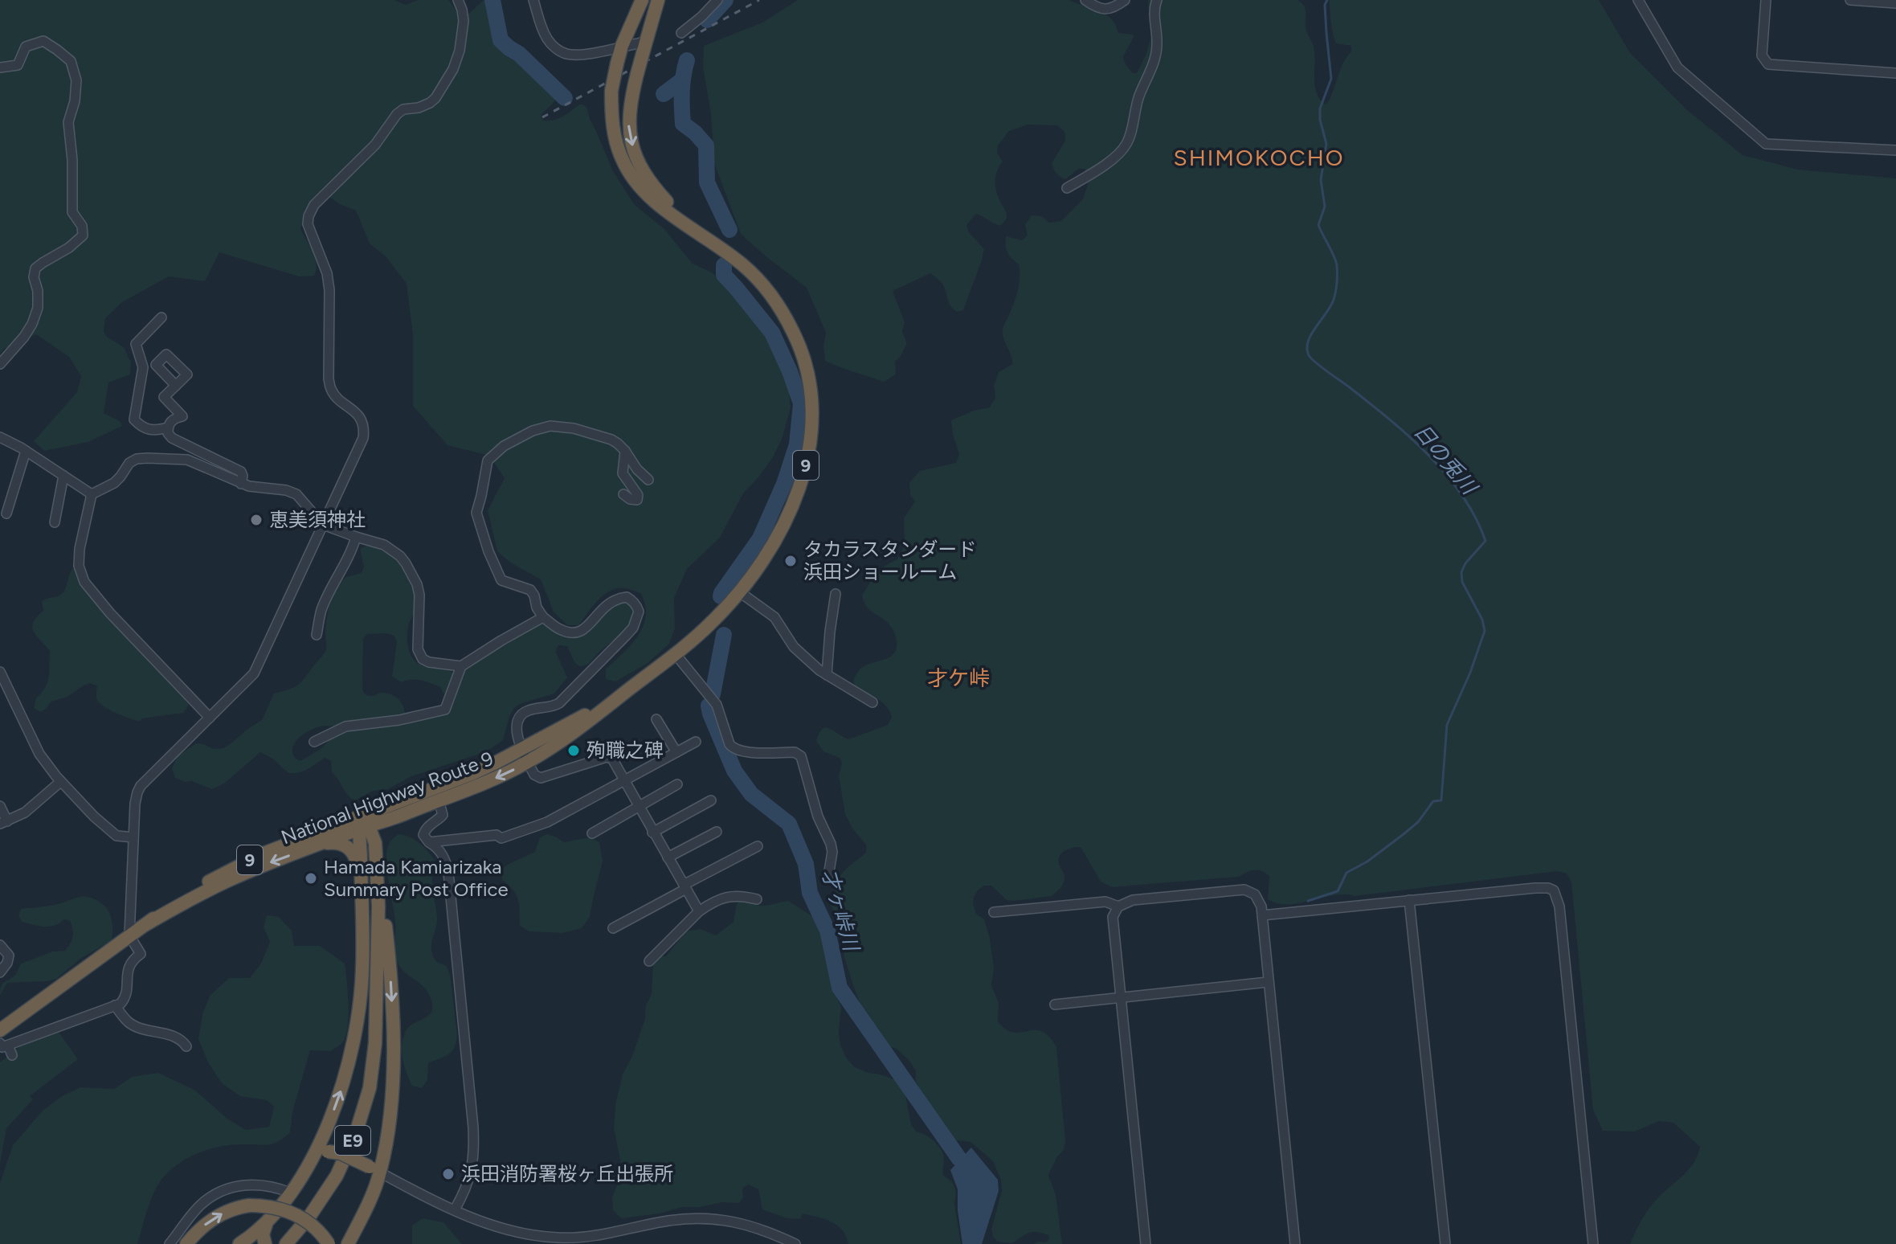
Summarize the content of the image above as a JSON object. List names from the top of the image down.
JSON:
{
  "streets": {
    "highway": ["9", "National Highway Route 9", "E9"]
  },
  "crossings": [
    ["National Highway Route 9", "E9"]
  ],
  "districts": ["SHIMOKOCHO", "才ケ峠"],
  "water": ["日の兎川", "才ヶ峠川"],
  "places": [
    "恵美須神社",
    "タカラスタンダード 浜田ショールーム",
    "殉職之碑",
    "Hamada Kamiarizaka Summary Post Office",
    "浜田消防署桜ヶ丘出張所"
  ]
}
